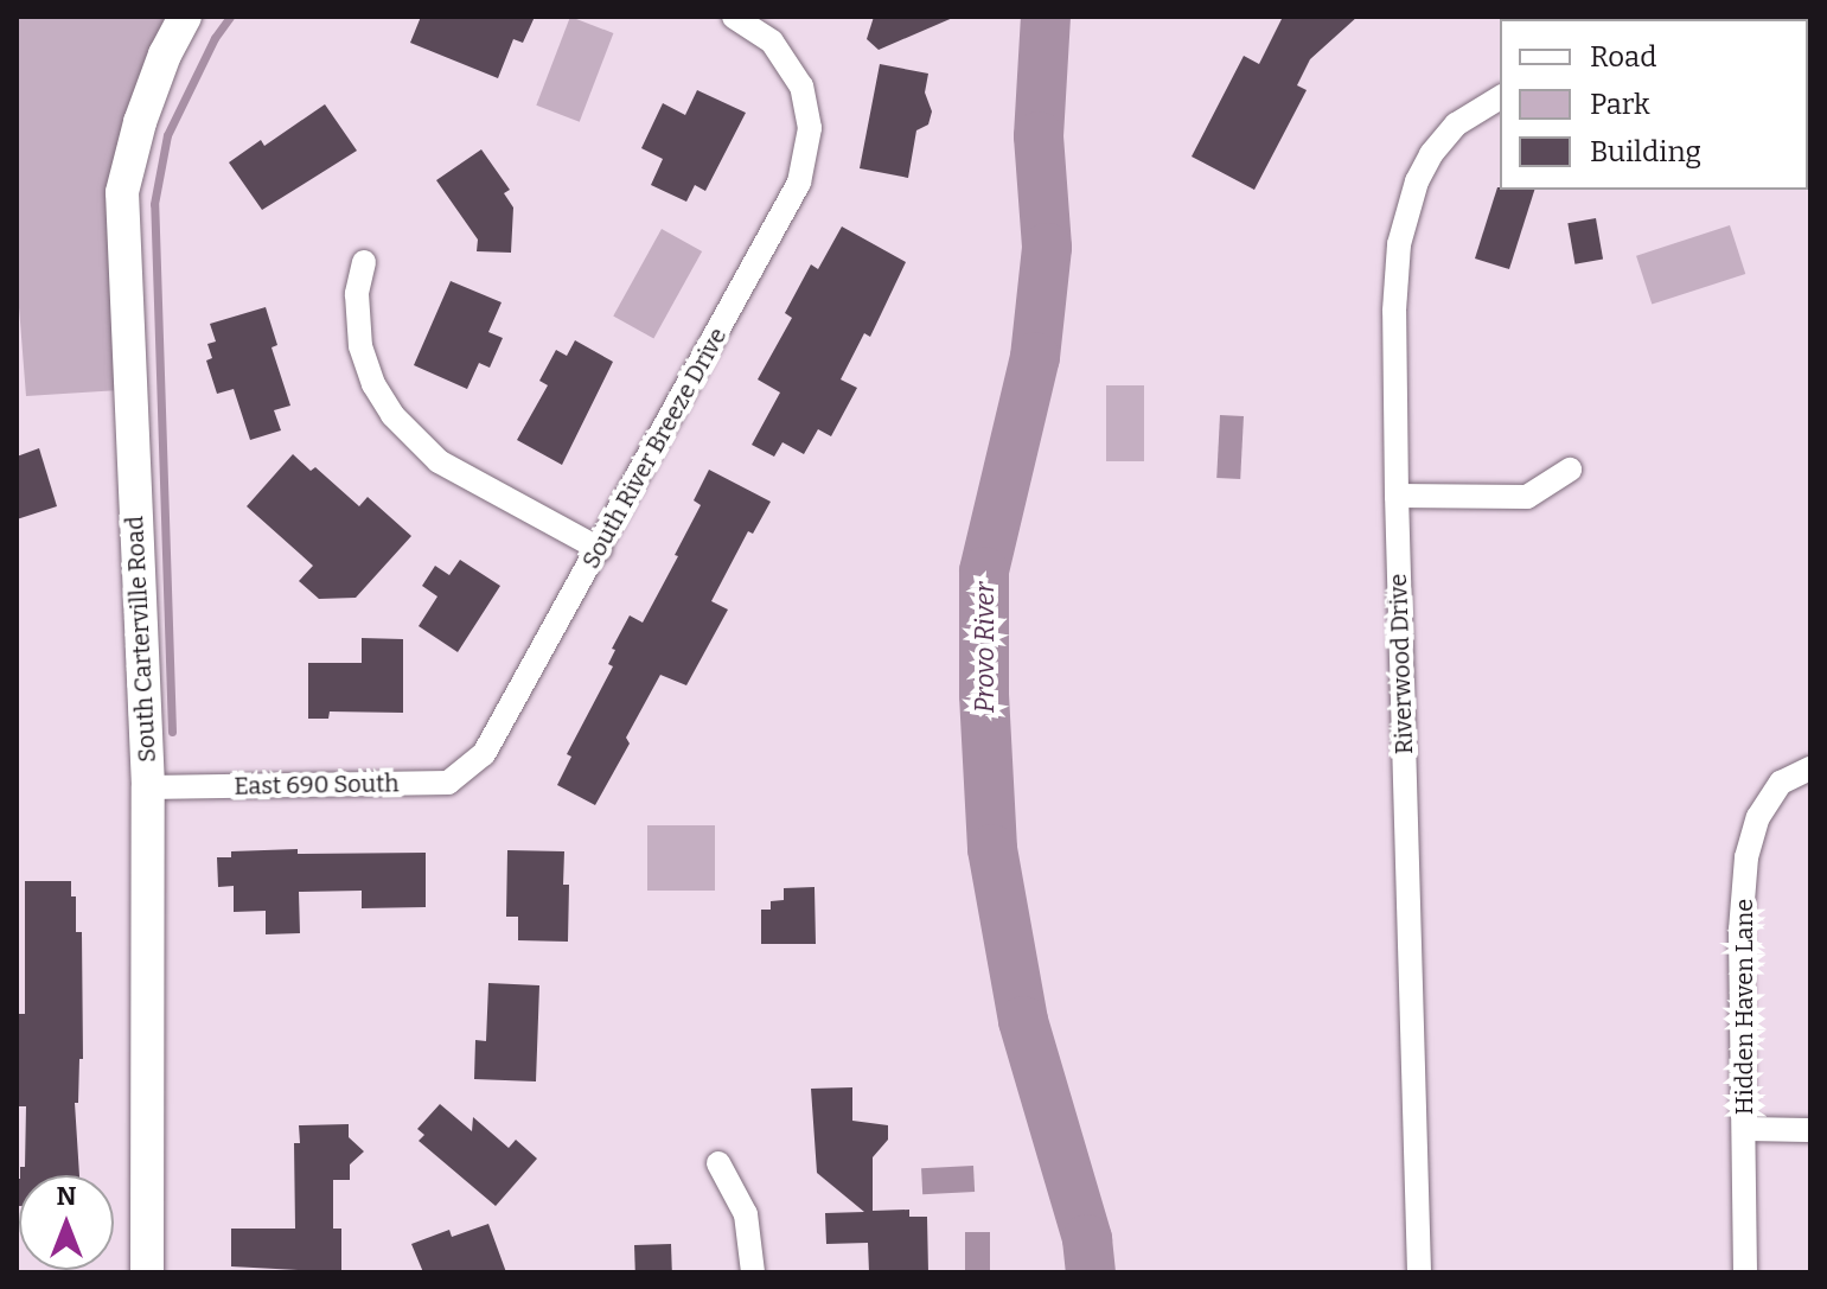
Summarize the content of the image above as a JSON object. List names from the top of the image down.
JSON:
{
  "streets": {
    "street": [
      "South River Breeze Drive",
      "South Carterville Road",
      "Riverwood Drive",
      "East 690 South",
      "Hidden Haven Lane"
    ]
  },
  "crossings": [
    ["South River Breeze Drive", "East 690 South"],
    ["South Carterville Road", "East 690 South"]
  ],
  "water": ["Provo River"],
  "legend": ["Road", "Park", "Building"],
  "north": "top"
}
